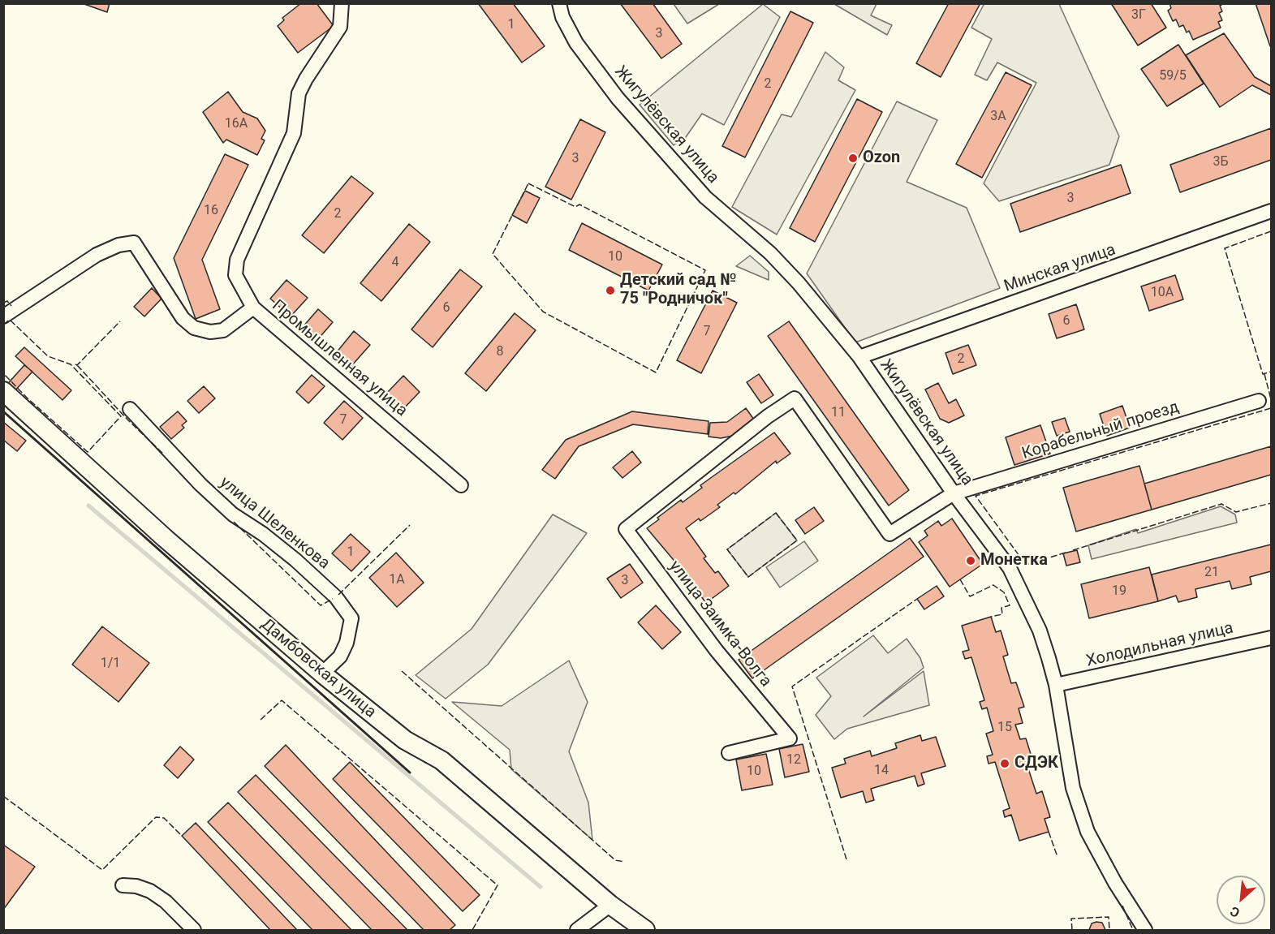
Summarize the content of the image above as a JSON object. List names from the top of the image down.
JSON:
{
  "streets": {
    "street": [
      "Жигулёвская улица",
      "Минская улица",
      "Промышленная улица",
      "Корабельный проезд",
      "улица Шеленкова",
      "улица Заимка-Волга",
      "Холодильная улица",
      "Дамбовская улица"
    ]
  },
  "crossings": [
    ["Жигулёвская улица", "Минская улица"],
    ["Жигулёвская улица", "Корабельный проезд"],
    ["Жигулёвская улица", "Холодильная улица"],
    ["Корабельный проезд", "улица Заимка-Волга"],
    ["улица Шеленкова", "Дамбовская улица"]
  ],
  "places": [
    "Ozon",
    "Детский сад № 75 \"Родничок\"",
    "Монетка",
    "СДЭК"
  ],
  "house_numbers": [
    "3Г",
    "1",
    "3",
    "59/5",
    "2",
    "3А",
    "16А",
    "3",
    "3Б",
    "3",
    "16",
    "2",
    "10",
    "4",
    "10А",
    "6",
    "6",
    "7",
    "8",
    "2",
    "11",
    "7",
    "1",
    "21",
    "1А",
    "3",
    "19",
    "1/1",
    "15",
    "12",
    "14",
    "10"
  ],
  "north": "bottom left"
}
